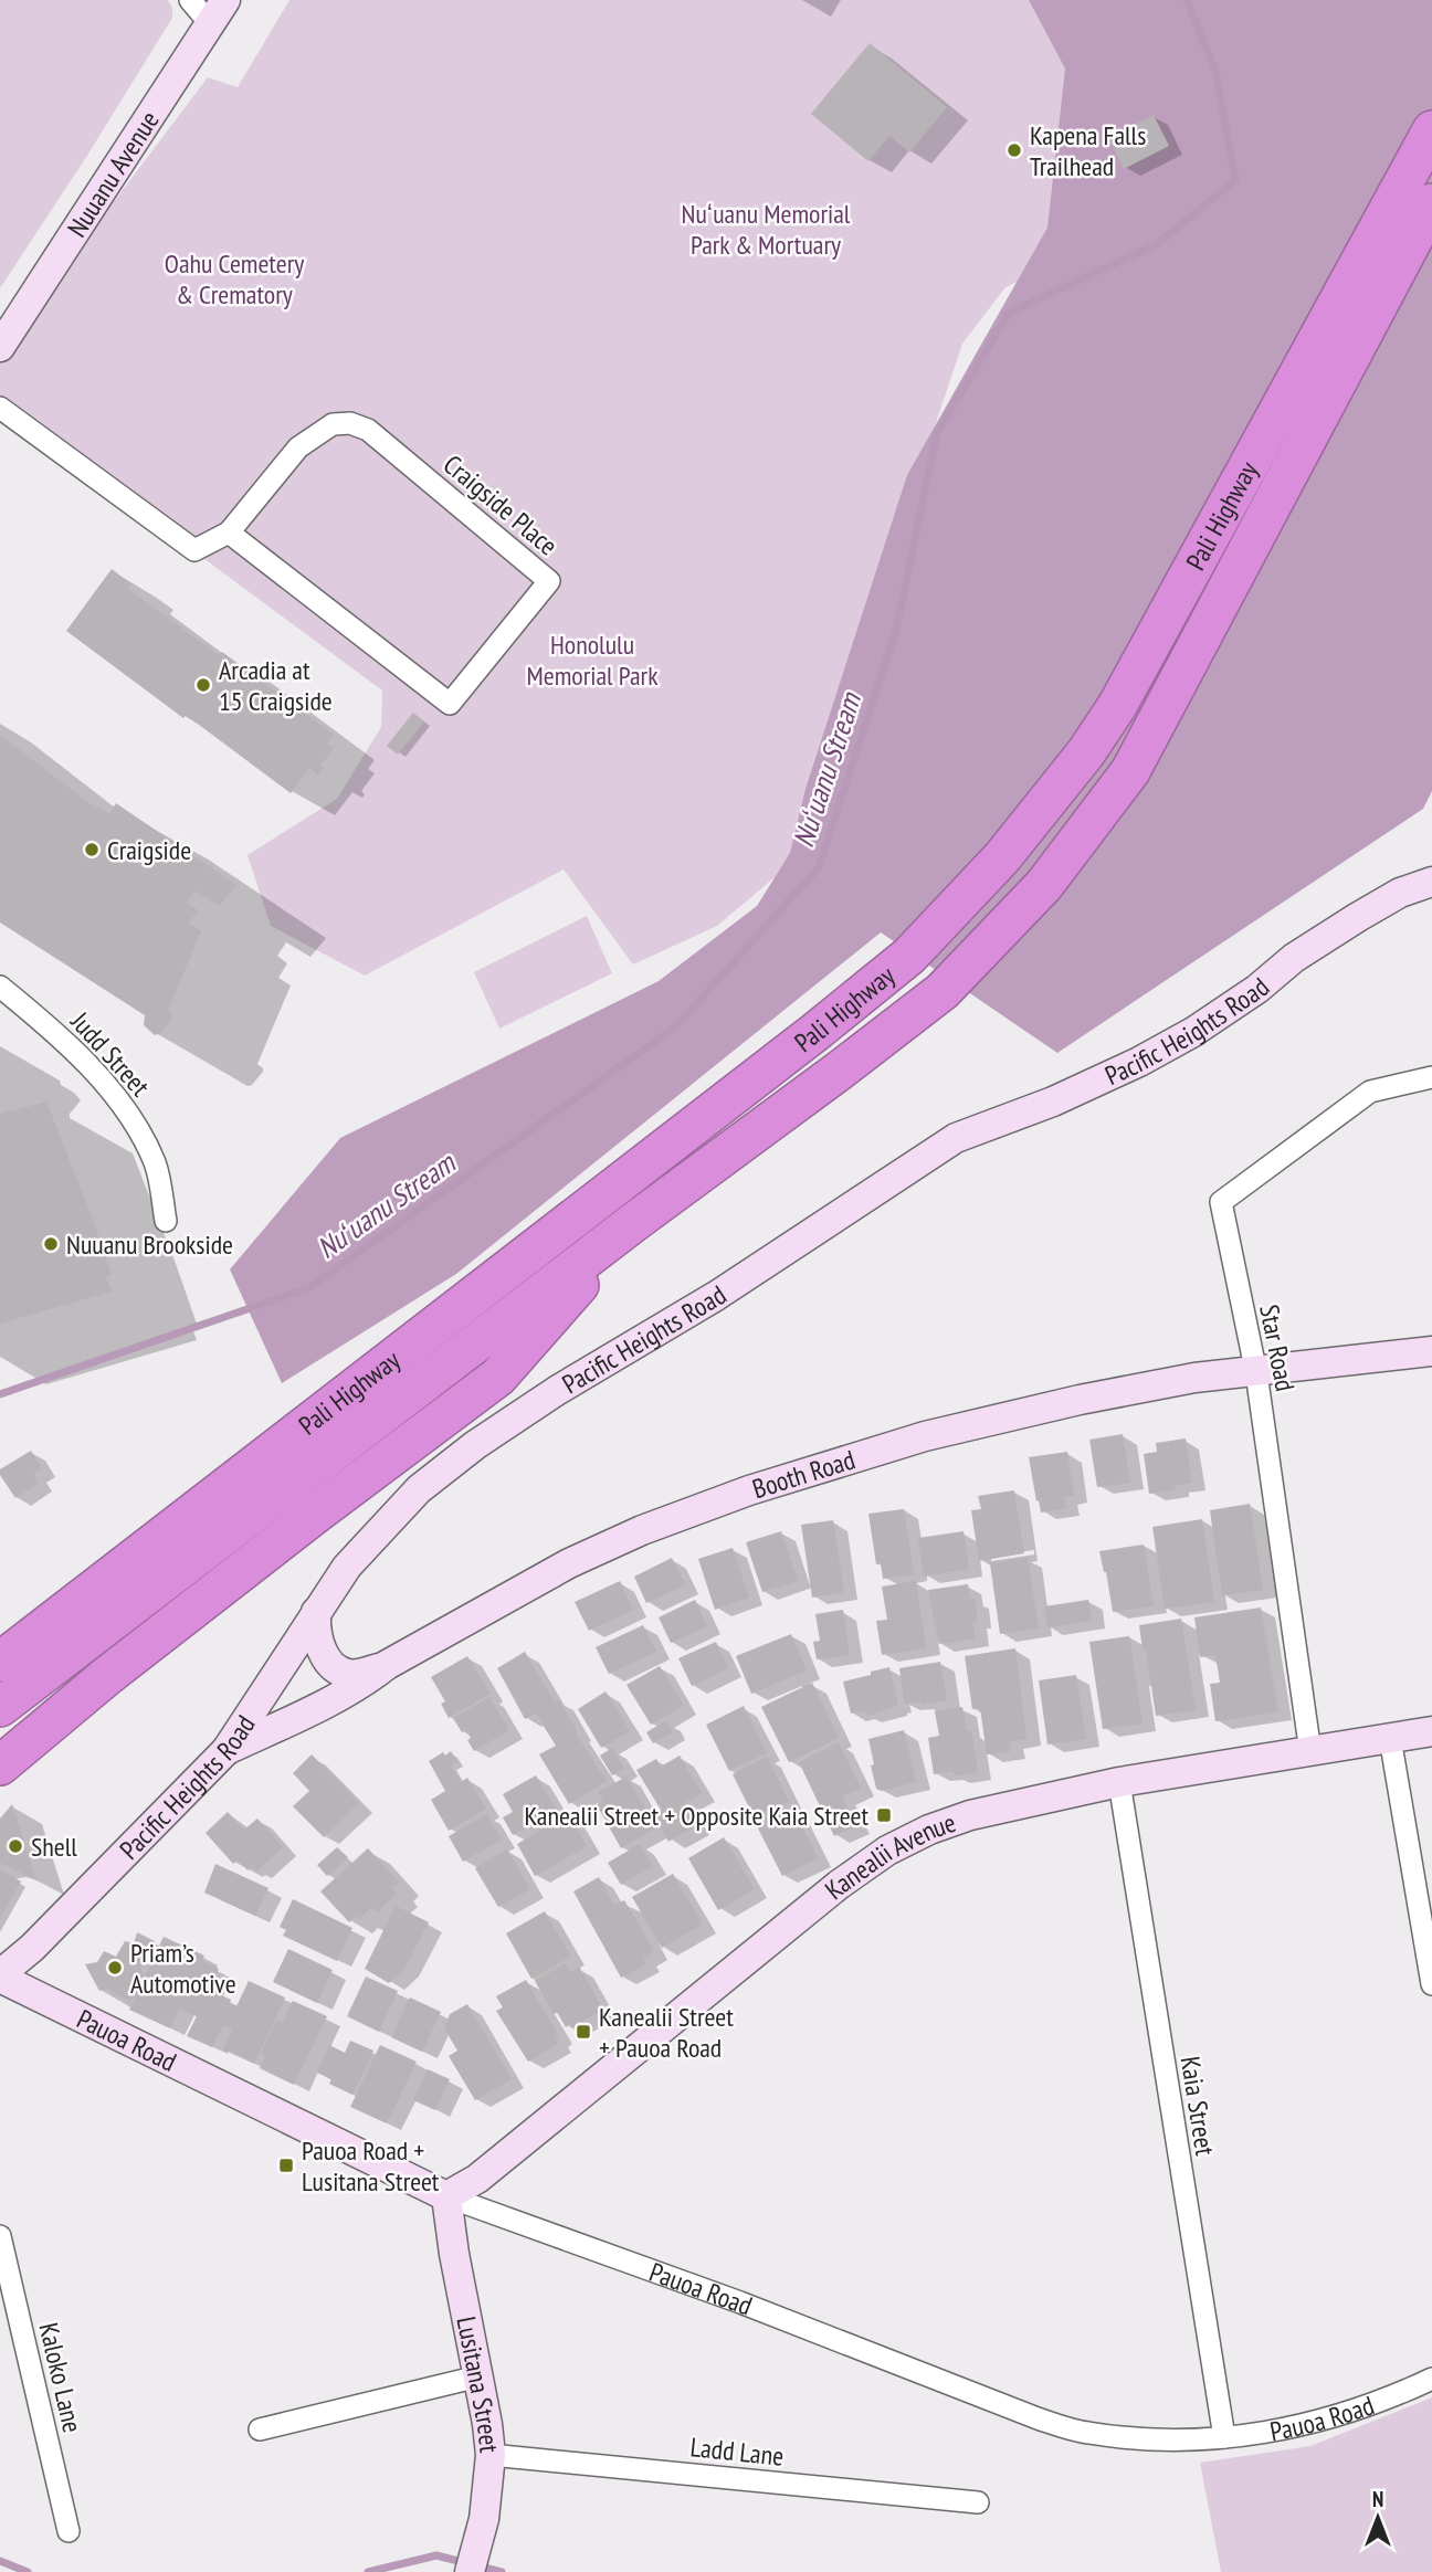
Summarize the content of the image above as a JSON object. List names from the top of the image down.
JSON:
{
  "streets": {
    "highway": ["Pali Highway"],
    "street": [
      "Nuuanu Avenue",
      "Craigside Place",
      "Pacific Heights Road",
      "Judd Street",
      "Star Road",
      "Booth Road",
      "Kanealii Avenue",
      "Pauoa Road",
      "Kaia Street",
      "Kaloko Lane",
      "Lusitana Street",
      "Ladd Lane"
    ]
  },
  "crossings": [
    ["Pacific Heights Road", "Booth Road"],
    ["Pacific Heights Road", "Pauoa Road"],
    ["Star Road", "Booth Road"],
    ["Star Road", "Kanealii Avenue"],
    ["Kanealii Avenue", "Pauoa Road"],
    ["Kanealii Avenue", "Kaia Street"],
    ["Kanealii Avenue", "Lusitana Street"],
    ["Pauoa Road", "Kaia Street"],
    ["Pauoa Road", "Lusitana Street"],
    ["Lusitana Street", "Ladd Lane"]
  ],
  "water": ["Nuʻuanu Stream"],
  "parks": ["Nuʻuanu Memorial Park & Mortuary", "Oahu Cemetery & Crematory", "Honolulu Memorial Park"],
  "places": {
    "other": [
      "Kapena Falls Trailhead",
      "Arcadia at 15 Craigside",
      "Craigside",
      "Nuuanu Brookside",
      "Shell",
      "Priam’s Automotive"
    ],
    "transit": ["Kanealii Street + Opposite Kaia Street", "Kanealii Street + Pauoa Road", "Pauoa Road + Lusitana Street"]
  },
  "north": "top"
}
